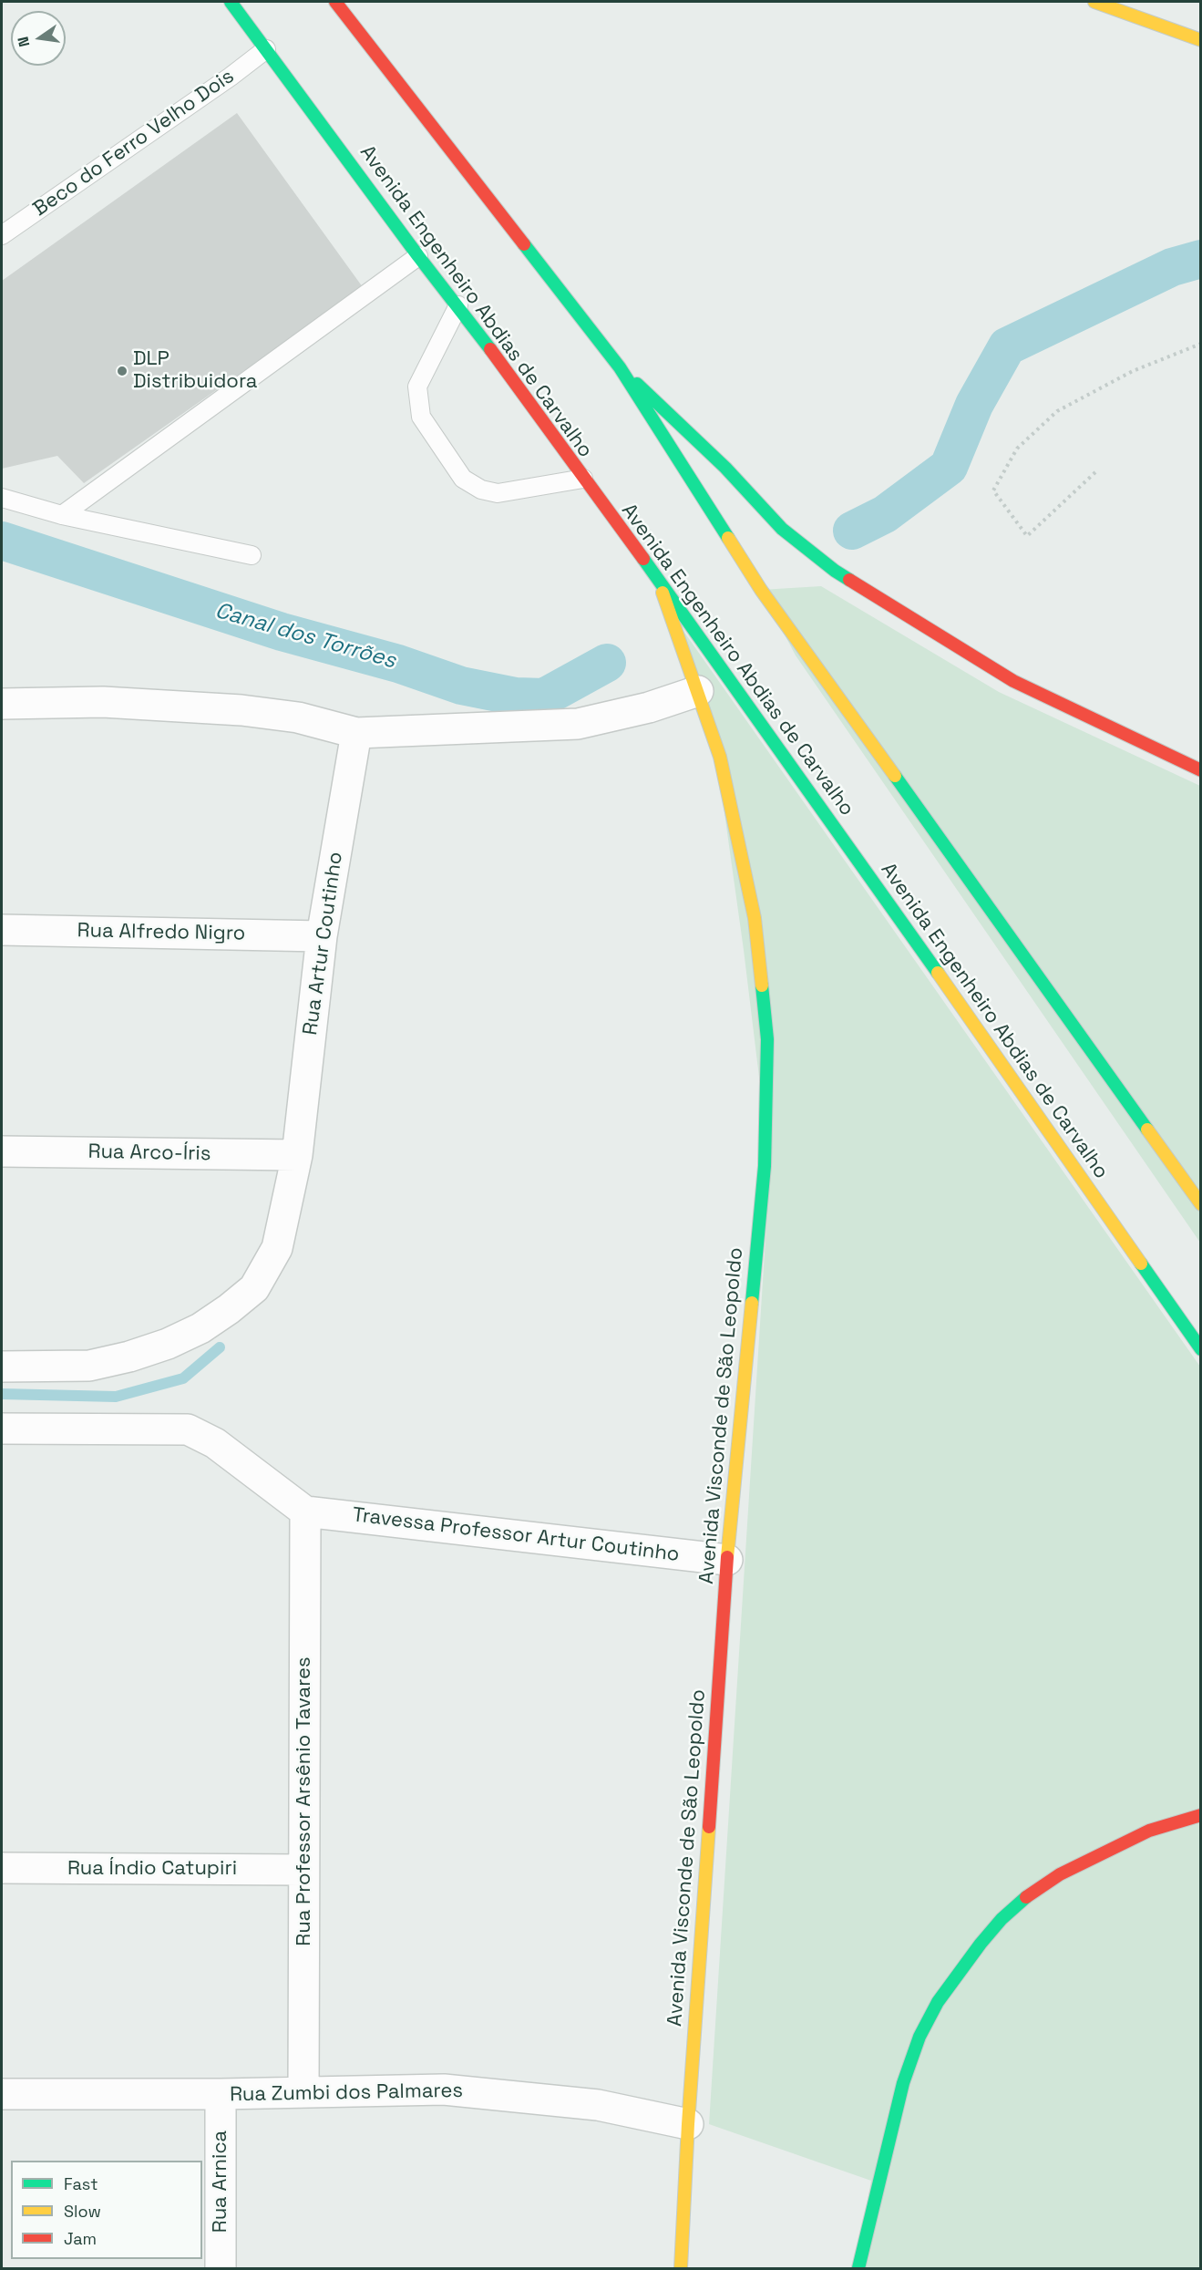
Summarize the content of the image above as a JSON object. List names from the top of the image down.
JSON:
{
  "streets": {
    "main road": ["Avenida Engenheiro Abdias de Carvalho", "Avenida Visconde de São Leopoldo"],
    "street": [
      "Rua Alfredo Nigro",
      "Rua Artur Coutinho",
      "Rua Arco-Íris",
      "Travessa Professor Artur Coutinho",
      "Rua Professor Arsênio Tavares",
      "Rua Índio Catupiri",
      "Rua Zumbi dos Palmares",
      "Rua Arnica"
    ],
    "lane": ["Beco do Ferro Velho Dois"]
  },
  "crossings": [
    ["Beco do Ferro Velho Dois", "Avenida Engenheiro Abdias de Carvalho"],
    ["Avenida Engenheiro Abdias de Carvalho", "Avenida Visconde de São Leopoldo"],
    ["Rua Alfredo Nigro", "Rua Artur Coutinho"],
    ["Rua Artur Coutinho", "Rua Arco-Íris"],
    ["Avenida Visconde de São Leopoldo", "Travessa Professor Artur Coutinho"],
    ["Avenida Visconde de São Leopoldo", "Rua Zumbi dos Palmares"],
    ["Travessa Professor Artur Coutinho", "Rua Professor Arsênio Tavares"],
    ["Rua Professor Arsênio Tavares", "Rua Índio Catupiri"],
    ["Rua Professor Arsênio Tavares", "Rua Zumbi dos Palmares"],
    ["Rua Zumbi dos Palmares", "Rua Arnica"]
  ],
  "water": ["Canal dos Torrões"],
  "places": ["DLP Distribuidora"],
  "legend": ["Fast", "Slow", "Jam"],
  "north": "left"
}
